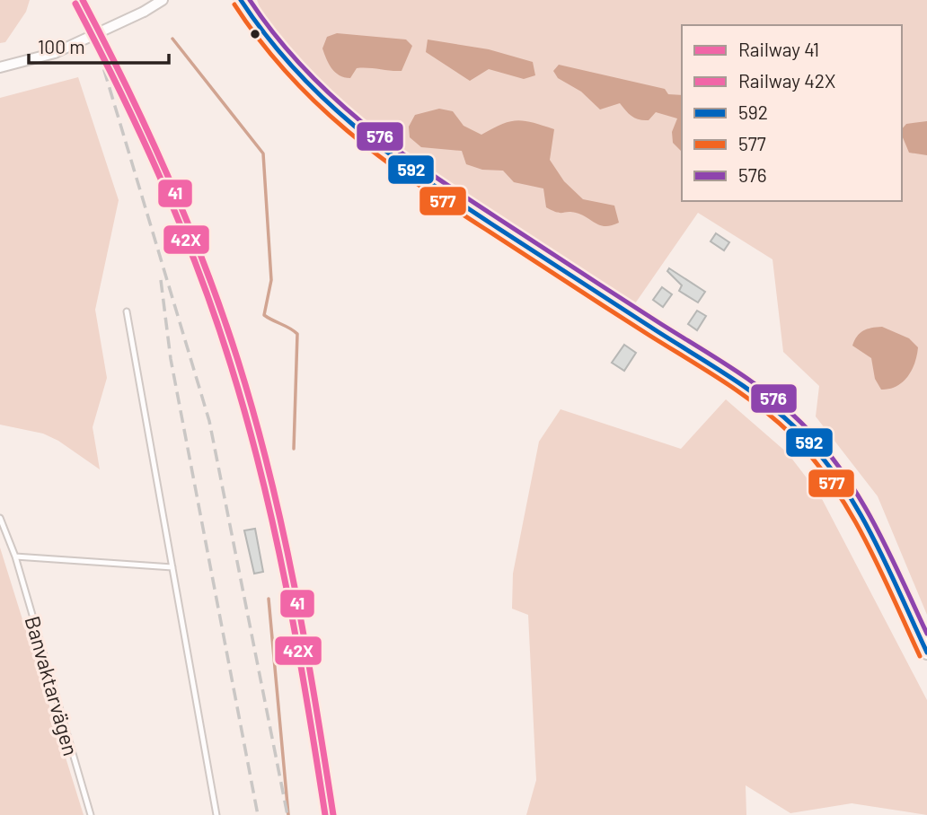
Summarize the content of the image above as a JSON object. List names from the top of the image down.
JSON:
{
  "streets": {
    "lane": ["Banvaktarvägen"]
  },
  "lines": [
    "rail line 41",
    "transit line 592",
    "transit line 576",
    "rail line 42X",
    "transit line 577"
  ],
  "legend": [
    "Railway 41",
    "Railway 42X",
    "592",
    "577",
    "576"
  ],
  "scale_bar": "100 m"
}
